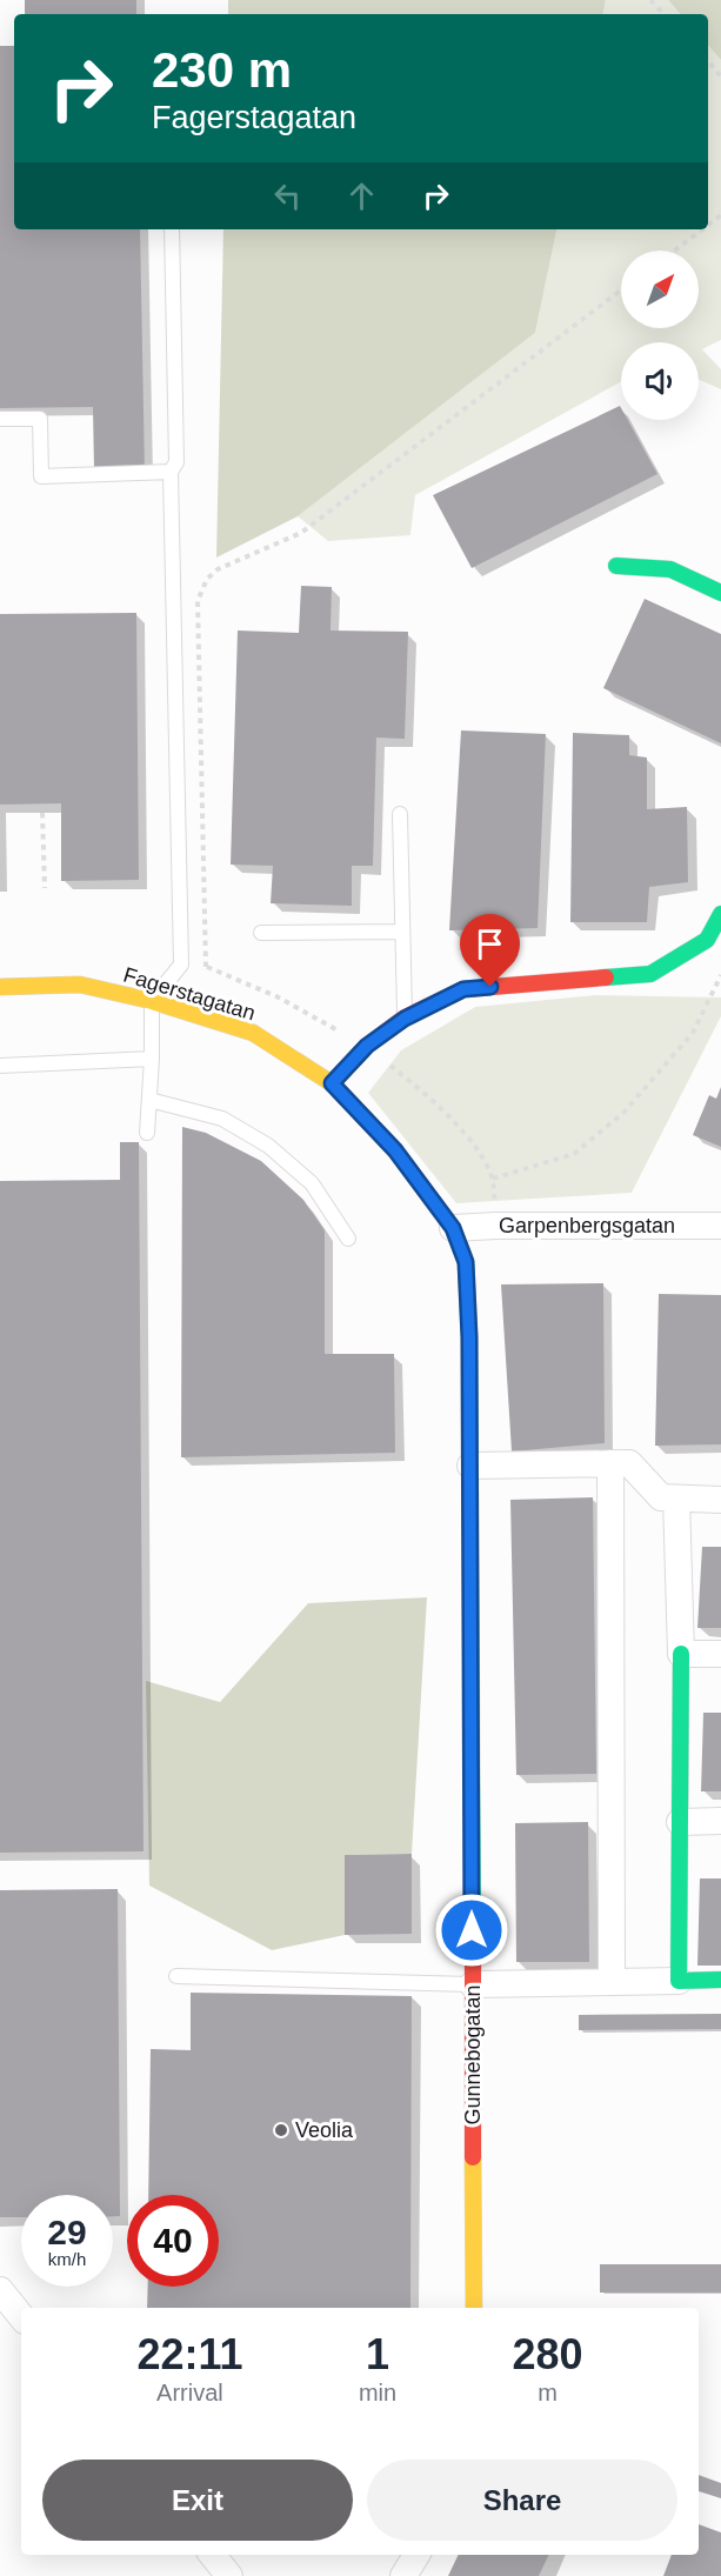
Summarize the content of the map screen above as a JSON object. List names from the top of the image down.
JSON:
{
  "streets": {
    "street": ["Fagerstagatan", "Garpenbergsgatan", "Gunnebogatan"]
  },
  "crossings": [
    ["Fagerstagatan", "Gunnebogatan"],
    ["Garpenbergsgatan", "Gunnebogatan"]
  ],
  "places": ["Veolia"],
  "north": "top right",
  "page": {
    "turn": ["230 m", "Fagerstagatan"],
    "speed": "29 km/h",
    "limit": "40",
    "eta": [
      "22:11",
      "Arrival",
      "1",
      "min",
      "280",
      "m"
    ],
    "buttons": ["Exit", "Share"]
  }
}
